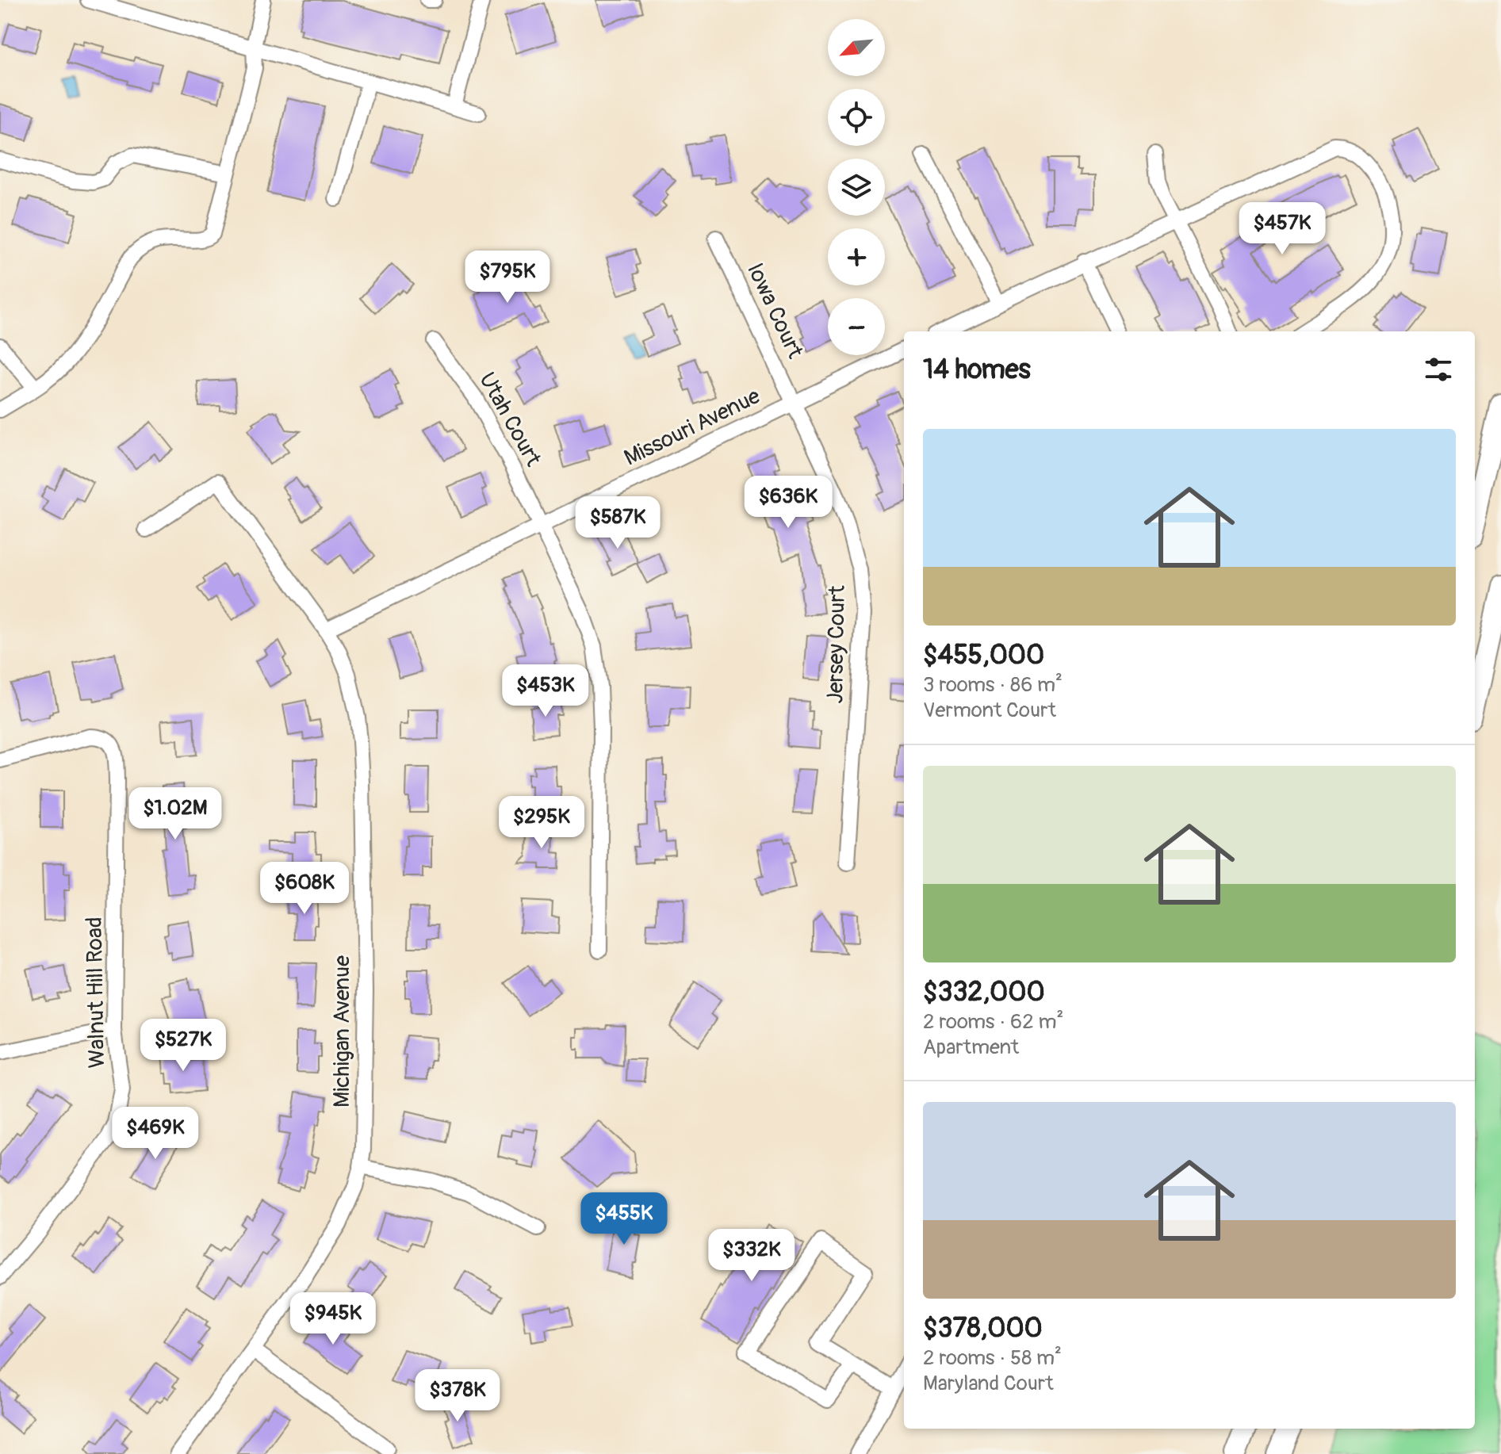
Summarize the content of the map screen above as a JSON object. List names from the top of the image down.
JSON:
{
  "streets": {
    "street": [
      "Iowa Court",
      "Utah Court",
      "Missouri Avenue",
      "Jersey Court",
      "Walnut Hill Road",
      "Michigan Avenue"
    ]
  },
  "crossings": [
    ["Iowa Court", "Missouri Avenue"],
    ["Iowa Court", "Jersey Court"],
    ["Utah Court", "Missouri Avenue"],
    ["Missouri Avenue", "Jersey Court"],
    ["Missouri Avenue", "Michigan Avenue"]
  ],
  "north": "bottom left",
  "page": {
    "map_buttons": ["+", "−"],
    "price": [
      "$457K",
      "$795K",
      "$636K",
      "$587K",
      "$453K",
      "$1.02M",
      "$295K",
      "$608K",
      "$527K",
      "$469K",
      "$455K",
      "$332K",
      "$945K",
      "$378K"
    ],
    "heading": "14 homes",
    "list": [
      {
        "name": "$455,000",
        "note": "3 rooms · 86 m² · Vermont Court"
      },
      {
        "name": "$332,000",
        "note": "2 rooms · 62 m² · Apartment"
      },
      {
        "name": "$378,000",
        "note": "2 rooms · 58 m² · Maryland Court"
      }
    ]
  }
}
